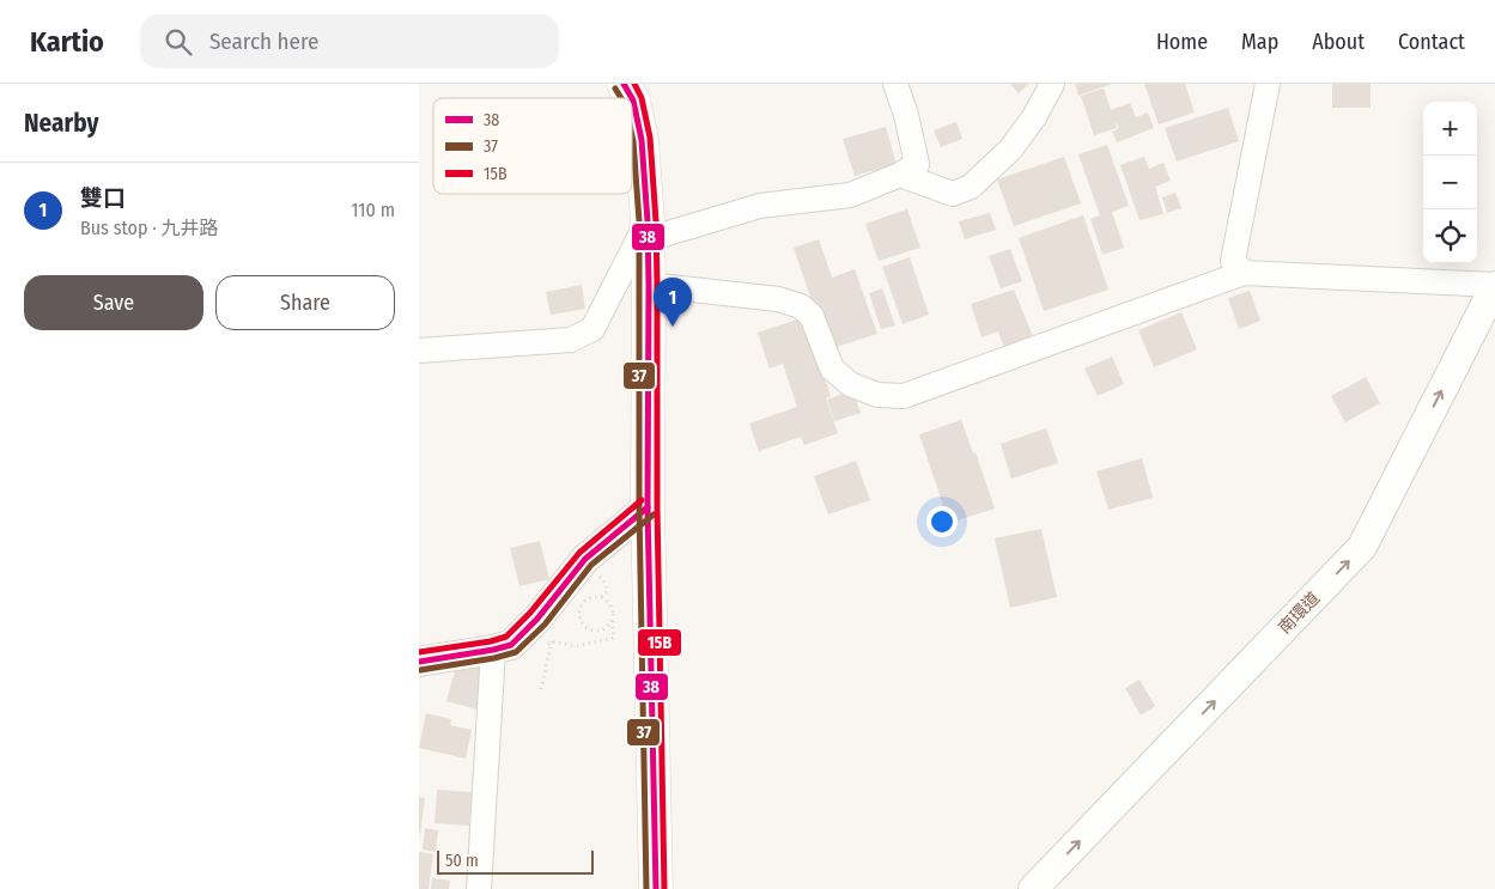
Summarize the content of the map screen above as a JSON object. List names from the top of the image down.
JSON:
{
  "streets": {
    "street": ["南環道"]
  },
  "one_way": ["南環道"],
  "lines": ["transit line 38", "transit line 15B", "transit line 37"],
  "legend": ["38", "37", "15B"],
  "scale_bar": "50 m",
  "page": {
    "header": "Kartio",
    "search": "Search here",
    "nav": [
      "Home",
      "Map",
      "About",
      "Contact"
    ],
    "heading": "Nearby",
    "map_buttons": ["+", "−"],
    "list": [
      {
        "mark": "1",
        "name": "雙口",
        "note": "Bus stop · 九井路",
        "value": "110 m"
      }
    ],
    "buttons": ["Save", "Share"],
    "pins": "1",
    "scale": "50 m"
  }
}
